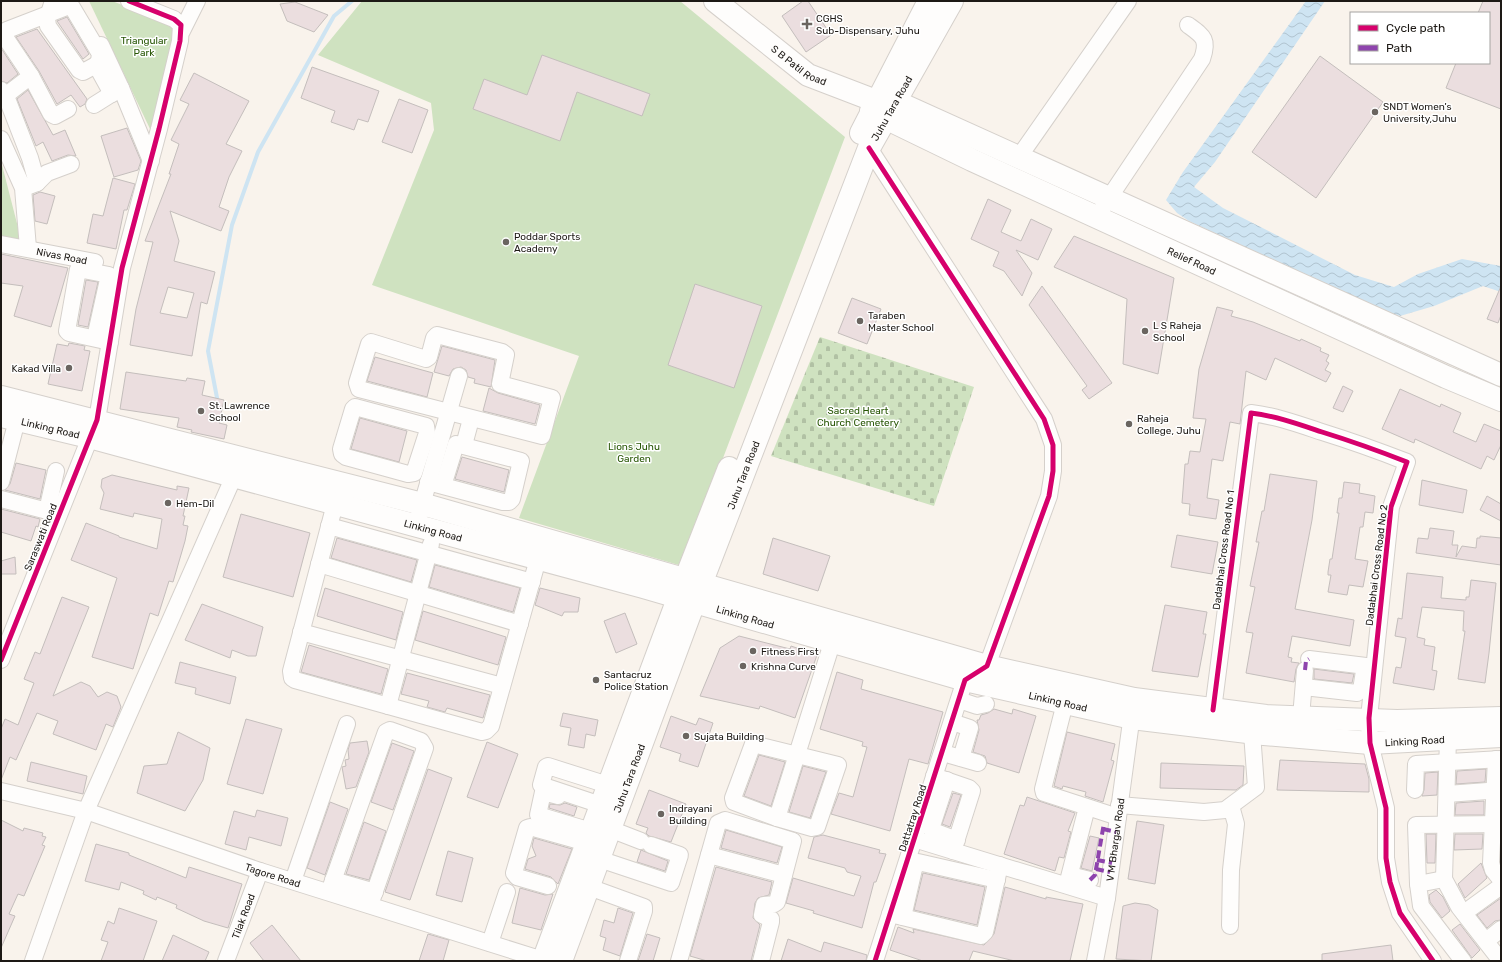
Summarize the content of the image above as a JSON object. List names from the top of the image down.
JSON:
{
  "streets": {
    "main road": [
      "S B Patil Road",
      "Juhu Tara Road",
      "Relief Road",
      "Linking Road"
    ],
    "street": [
      "Nivas Road",
      "Saraswati Road",
      "Dadabhai Cross Road No 1",
      "Dadabhai Cross Road No 2",
      "Dattatray Road",
      "V M Bhargav Road",
      "Tagore Road",
      "Tilak Road"
    ]
  },
  "crossings": [
    ["S B Patil Road", "Juhu Tara Road"],
    ["S B Patil Road", "Relief Road"],
    ["Juhu Tara Road", "Relief Road"],
    ["Juhu Tara Road", "Linking Road"],
    ["Juhu Tara Road", "Tagore Road"],
    ["Linking Road", "Saraswati Road"],
    ["Linking Road", "Dadabhai Cross Road No 1"],
    ["Linking Road", "Dadabhai Cross Road No 2"],
    ["Linking Road", "Dattatray Road"],
    ["Linking Road", "V M Bhargav Road"],
    ["Dadabhai Cross Road No 1", "Dadabhai Cross Road No 2"],
    ["Tagore Road", "Tilak Road"]
  ],
  "parks": ["Triangular Park", "Sacred Heart Church Cemetery", "Lions Juhu Garden"],
  "places": {
    "health": ["CGHS Sub-Dispensary, Juhu"],
    "other": [
      "SNDT Women's University,Juhu",
      "Poddar Sports Academy",
      "Taraben Master School",
      "L S Raheja School",
      "Kakad Villa",
      "St. Lawrence School",
      "Raheja College, Juhu",
      "Hem-Dil",
      "Fitness First",
      "Krishna Curve",
      "Santacruz Police Station",
      "Sujata Building",
      "Indrayani Building"
    ]
  },
  "legend": ["Cycle path", "Path"]
}
